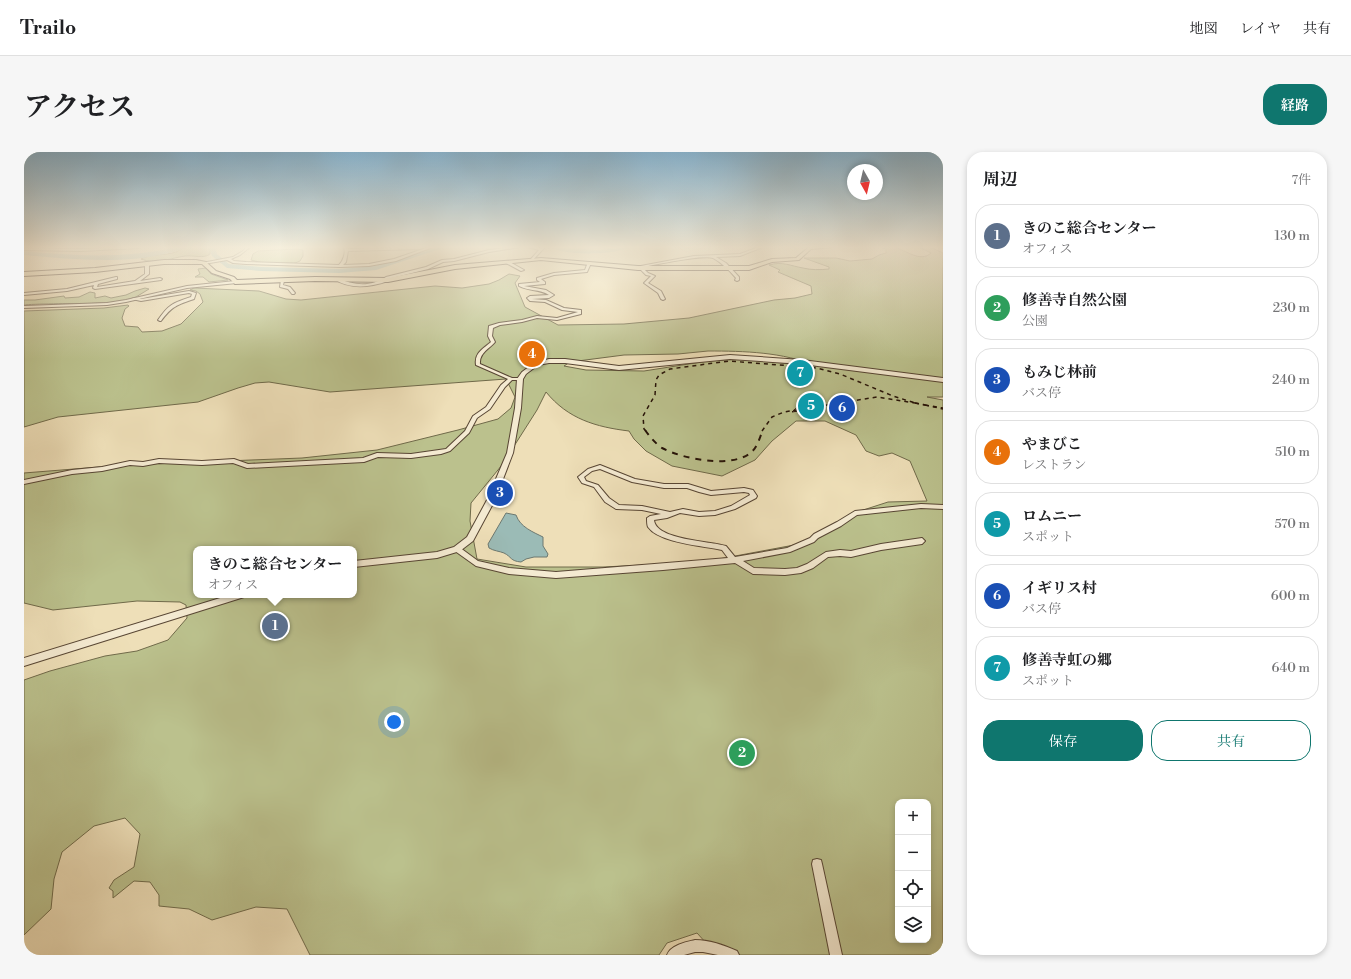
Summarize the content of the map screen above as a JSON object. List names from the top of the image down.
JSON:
{
  "north": "bottom",
  "page": {
    "header": "Trailo",
    "nav": ["地図", "レイヤ", "共有"],
    "title": "アクセス",
    "buttons": [
      "経路",
      ["保存", "共有"]
    ],
    "heading": ["周辺", "7件"],
    "list": [
      {
        "mark": "1",
        "name": "きのこ総合センター",
        "note": "オフィス",
        "value": "130 m"
      },
      {
        "mark": "2",
        "name": "修善寺自然公園",
        "note": "公園",
        "value": "230 m"
      },
      {
        "mark": "3",
        "name": "もみじ林前",
        "note": "バス停",
        "value": "240 m"
      },
      {
        "mark": "4",
        "name": "やまびこ",
        "note": "レストラン",
        "value": "510 m"
      },
      {
        "mark": "5",
        "name": "ロムニー",
        "note": "スポット",
        "value": "570 m"
      },
      {
        "mark": "6",
        "name": "イギリス村",
        "note": "バス停",
        "value": "600 m"
      },
      {
        "mark": "7",
        "name": "修善寺虹の郷",
        "note": "スポット",
        "value": "640 m"
      }
    ],
    "pins": [
      "4",
      "7",
      "5",
      "6",
      "3",
      "1",
      "2"
    ],
    "popup": ["きのこ総合センター", "オフィス"],
    "map_buttons": ["+", "−"]
  }
}
